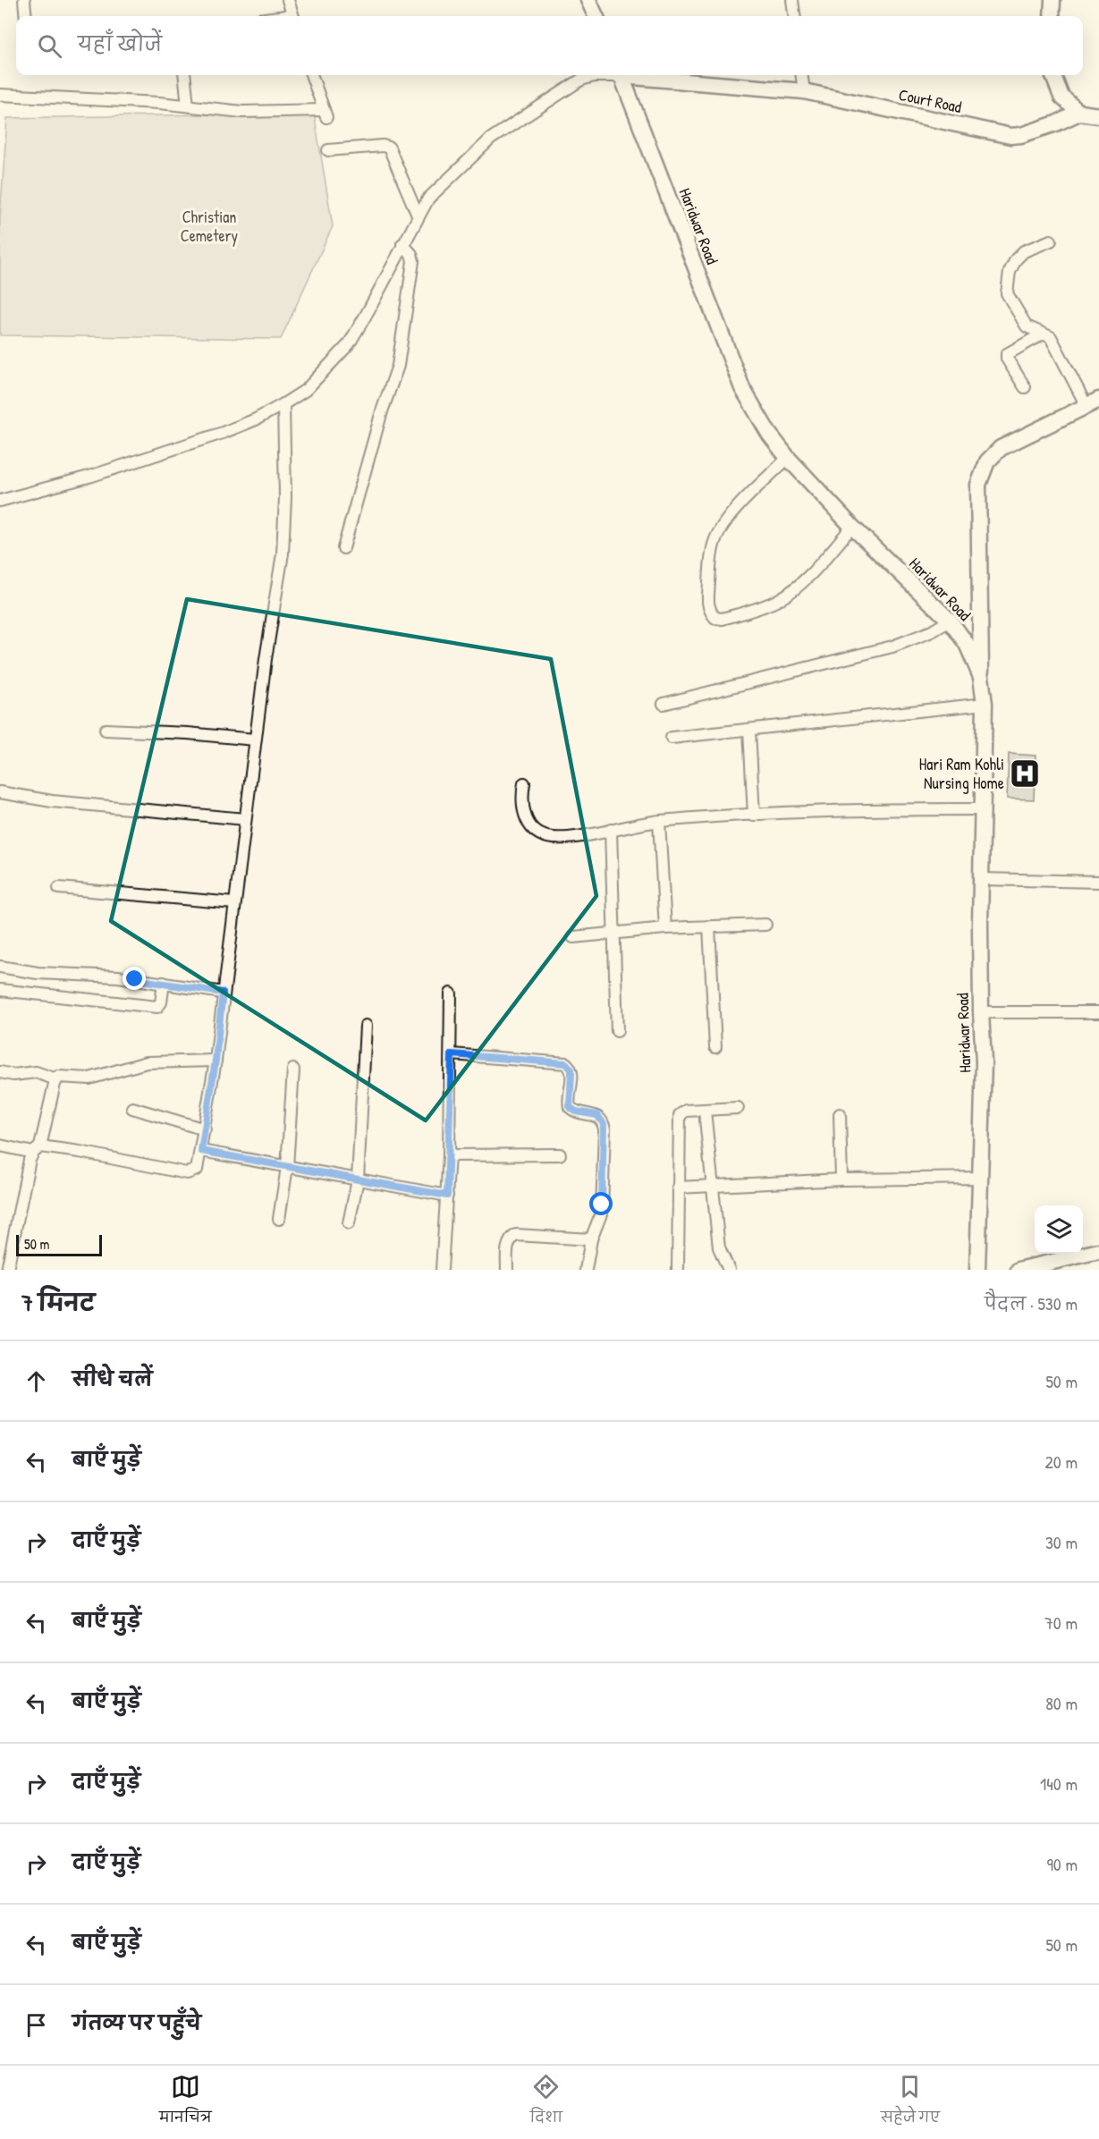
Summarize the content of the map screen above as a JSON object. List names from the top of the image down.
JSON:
{
  "streets": {
    "main road": ["Court Road", "Haridwar Road"]
  },
  "parks": ["Christian Cemetery"],
  "places": {
    "hospital": ["Hari Ram Kohli Nursing Home"]
  },
  "scale_bar": "50 m",
  "page": {
    "search": "यहाँ खोजें",
    "scale": "50 m",
    "heading": ["7 मिनट", "पैदल · 530 m"],
    "list": [
      ["सीधे चलें", "50 m"],
      ["बाएँ मुड़ें", "20 m"],
      ["दाएँ मुड़ें", "30 m"],
      ["बाएँ मुड़ें", "70 m"],
      ["बाएँ मुड़ें", "80 m"],
      ["दाएँ मुड़ें", "140 m"],
      ["दाएँ मुड़ें", "90 m"],
      ["बाएँ मुड़ें", "50 m"],
      "गंतव्य पर पहुँचे"
    ],
    "nav": ["मानचित्र", "दिशा", "सहेजे गए"]
  }
}
